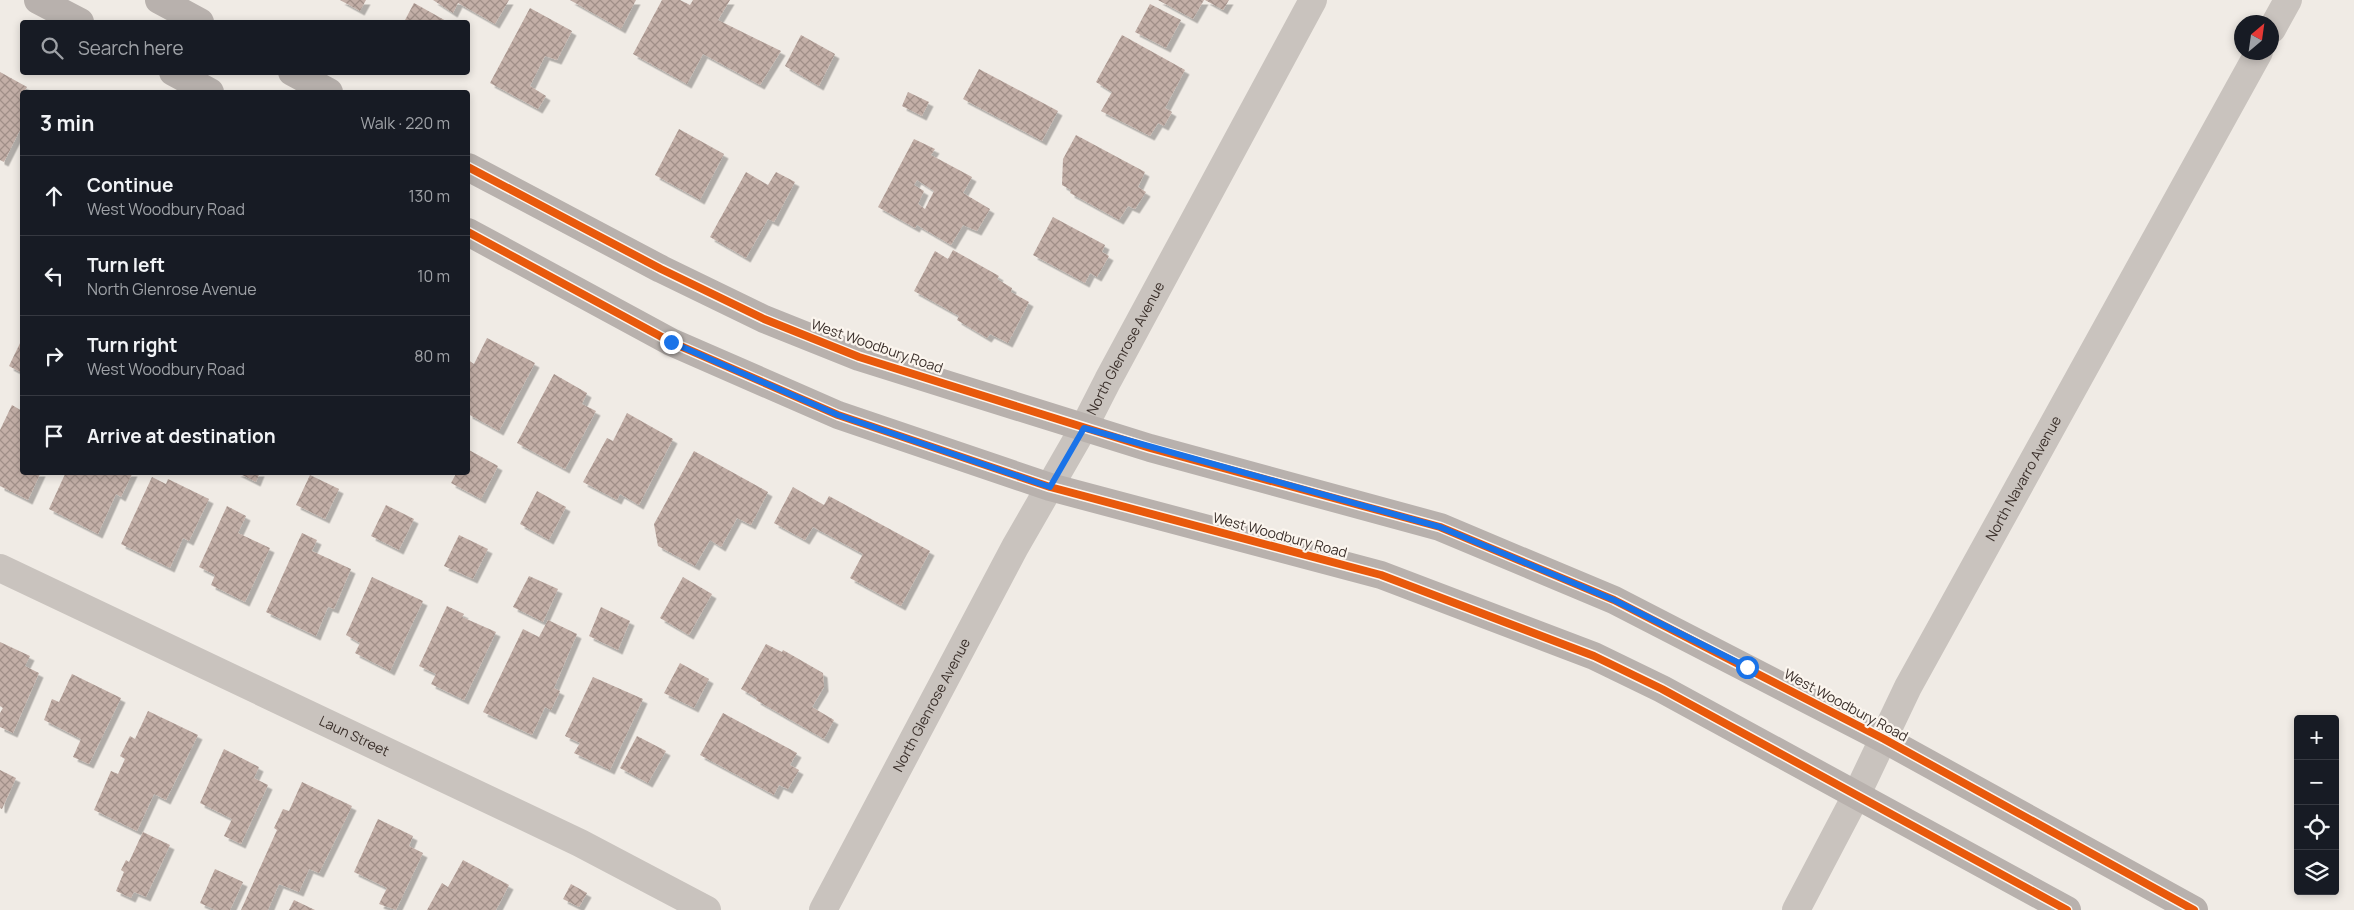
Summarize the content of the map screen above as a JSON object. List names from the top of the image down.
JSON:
{
  "streets": {
    "main road": ["West Woodbury Road"],
    "street": ["North Glenrose Avenue", "North Navarro Avenue", "Laun Street"]
  },
  "crossings": [
    ["West Woodbury Road", "North Glenrose Avenue"],
    ["West Woodbury Road", "North Navarro Avenue"]
  ],
  "north": "top right",
  "page": {
    "search": "Search here",
    "heading": ["3 min", "Walk · 220 m"],
    "list": [
      ["Continue", "West Woodbury Road", "130 m"],
      ["Turn left", "North Glenrose Avenue", "10 m"],
      ["Turn right", "West Woodbury Road", "80 m"],
      "Arrive at destination"
    ],
    "map_buttons": ["+", "−"]
  }
}
